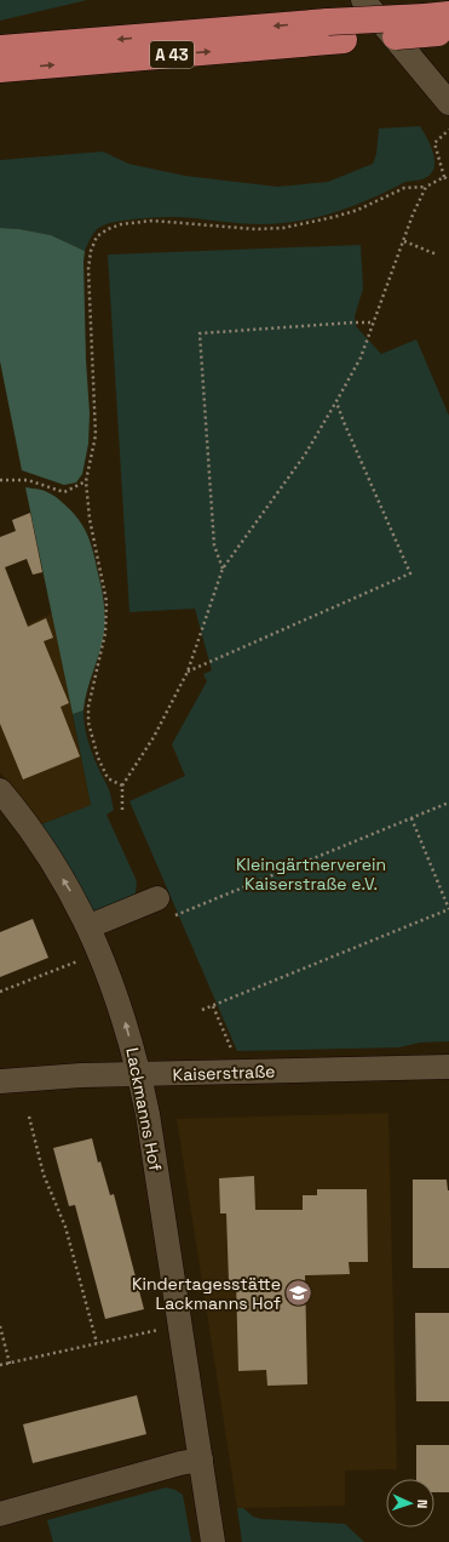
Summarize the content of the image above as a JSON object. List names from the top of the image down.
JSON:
{
  "streets": {
    "highway": ["A 43"],
    "street": ["Kaiserstraße", "Lackmanns Hof"]
  },
  "crossings": [
    ["Kaiserstraße", "Lackmanns Hof"]
  ],
  "one_way": ["Lackmanns Hof"],
  "parks": ["Kleingärtnerverein Kaiserstraße e.V."],
  "places": {
    "school or university": ["Kindertagesstätte Lackmanns Hof"]
  },
  "north": "right"
}
